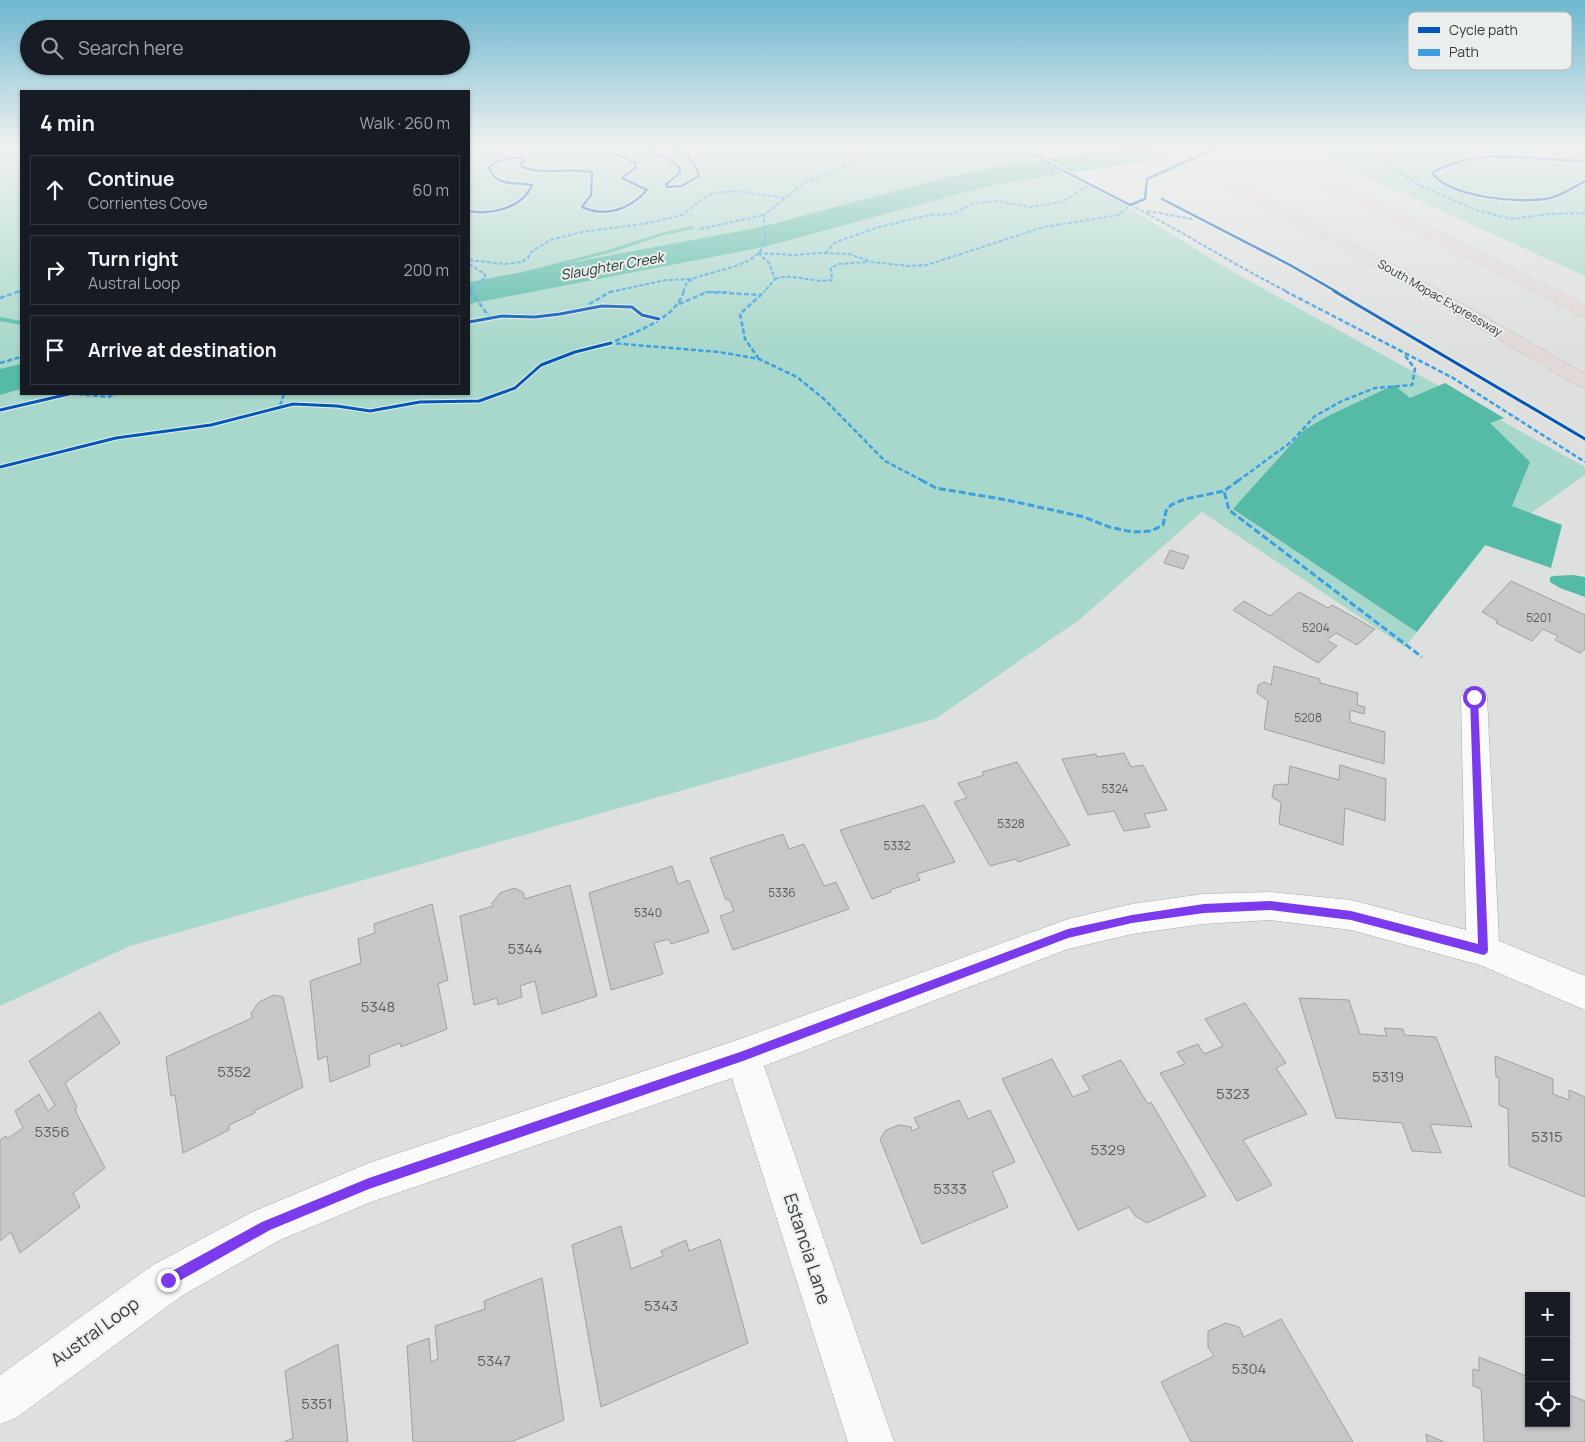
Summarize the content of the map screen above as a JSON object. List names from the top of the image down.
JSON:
{
  "streets": {
    "highway": ["South Mopac Expressway"],
    "street": ["Estancia Lane", "Austral Loop"]
  },
  "crossings": [
    ["Estancia Lane", "Austral Loop"]
  ],
  "water": ["Slaughter Creek"],
  "house_numbers": [
    "5201",
    "5204",
    "5208",
    "5324",
    "5328",
    "5332",
    "5336",
    "5340",
    "5344",
    "5348",
    "5352",
    "5319",
    "5323",
    "5356",
    "5315",
    "5329",
    "5333",
    "5343",
    "5347",
    "5304",
    "5351"
  ],
  "legend": ["Cycle path", "Path"],
  "page": {
    "search": "Search here",
    "heading": ["4 min", "Walk · 260 m"],
    "list": [
      ["Continue", "Corrientes Cove", "60 m"],
      ["Turn right", "Austral Loop", "200 m"],
      "Arrive at destination"
    ],
    "map_buttons": ["+", "−"]
  }
}
